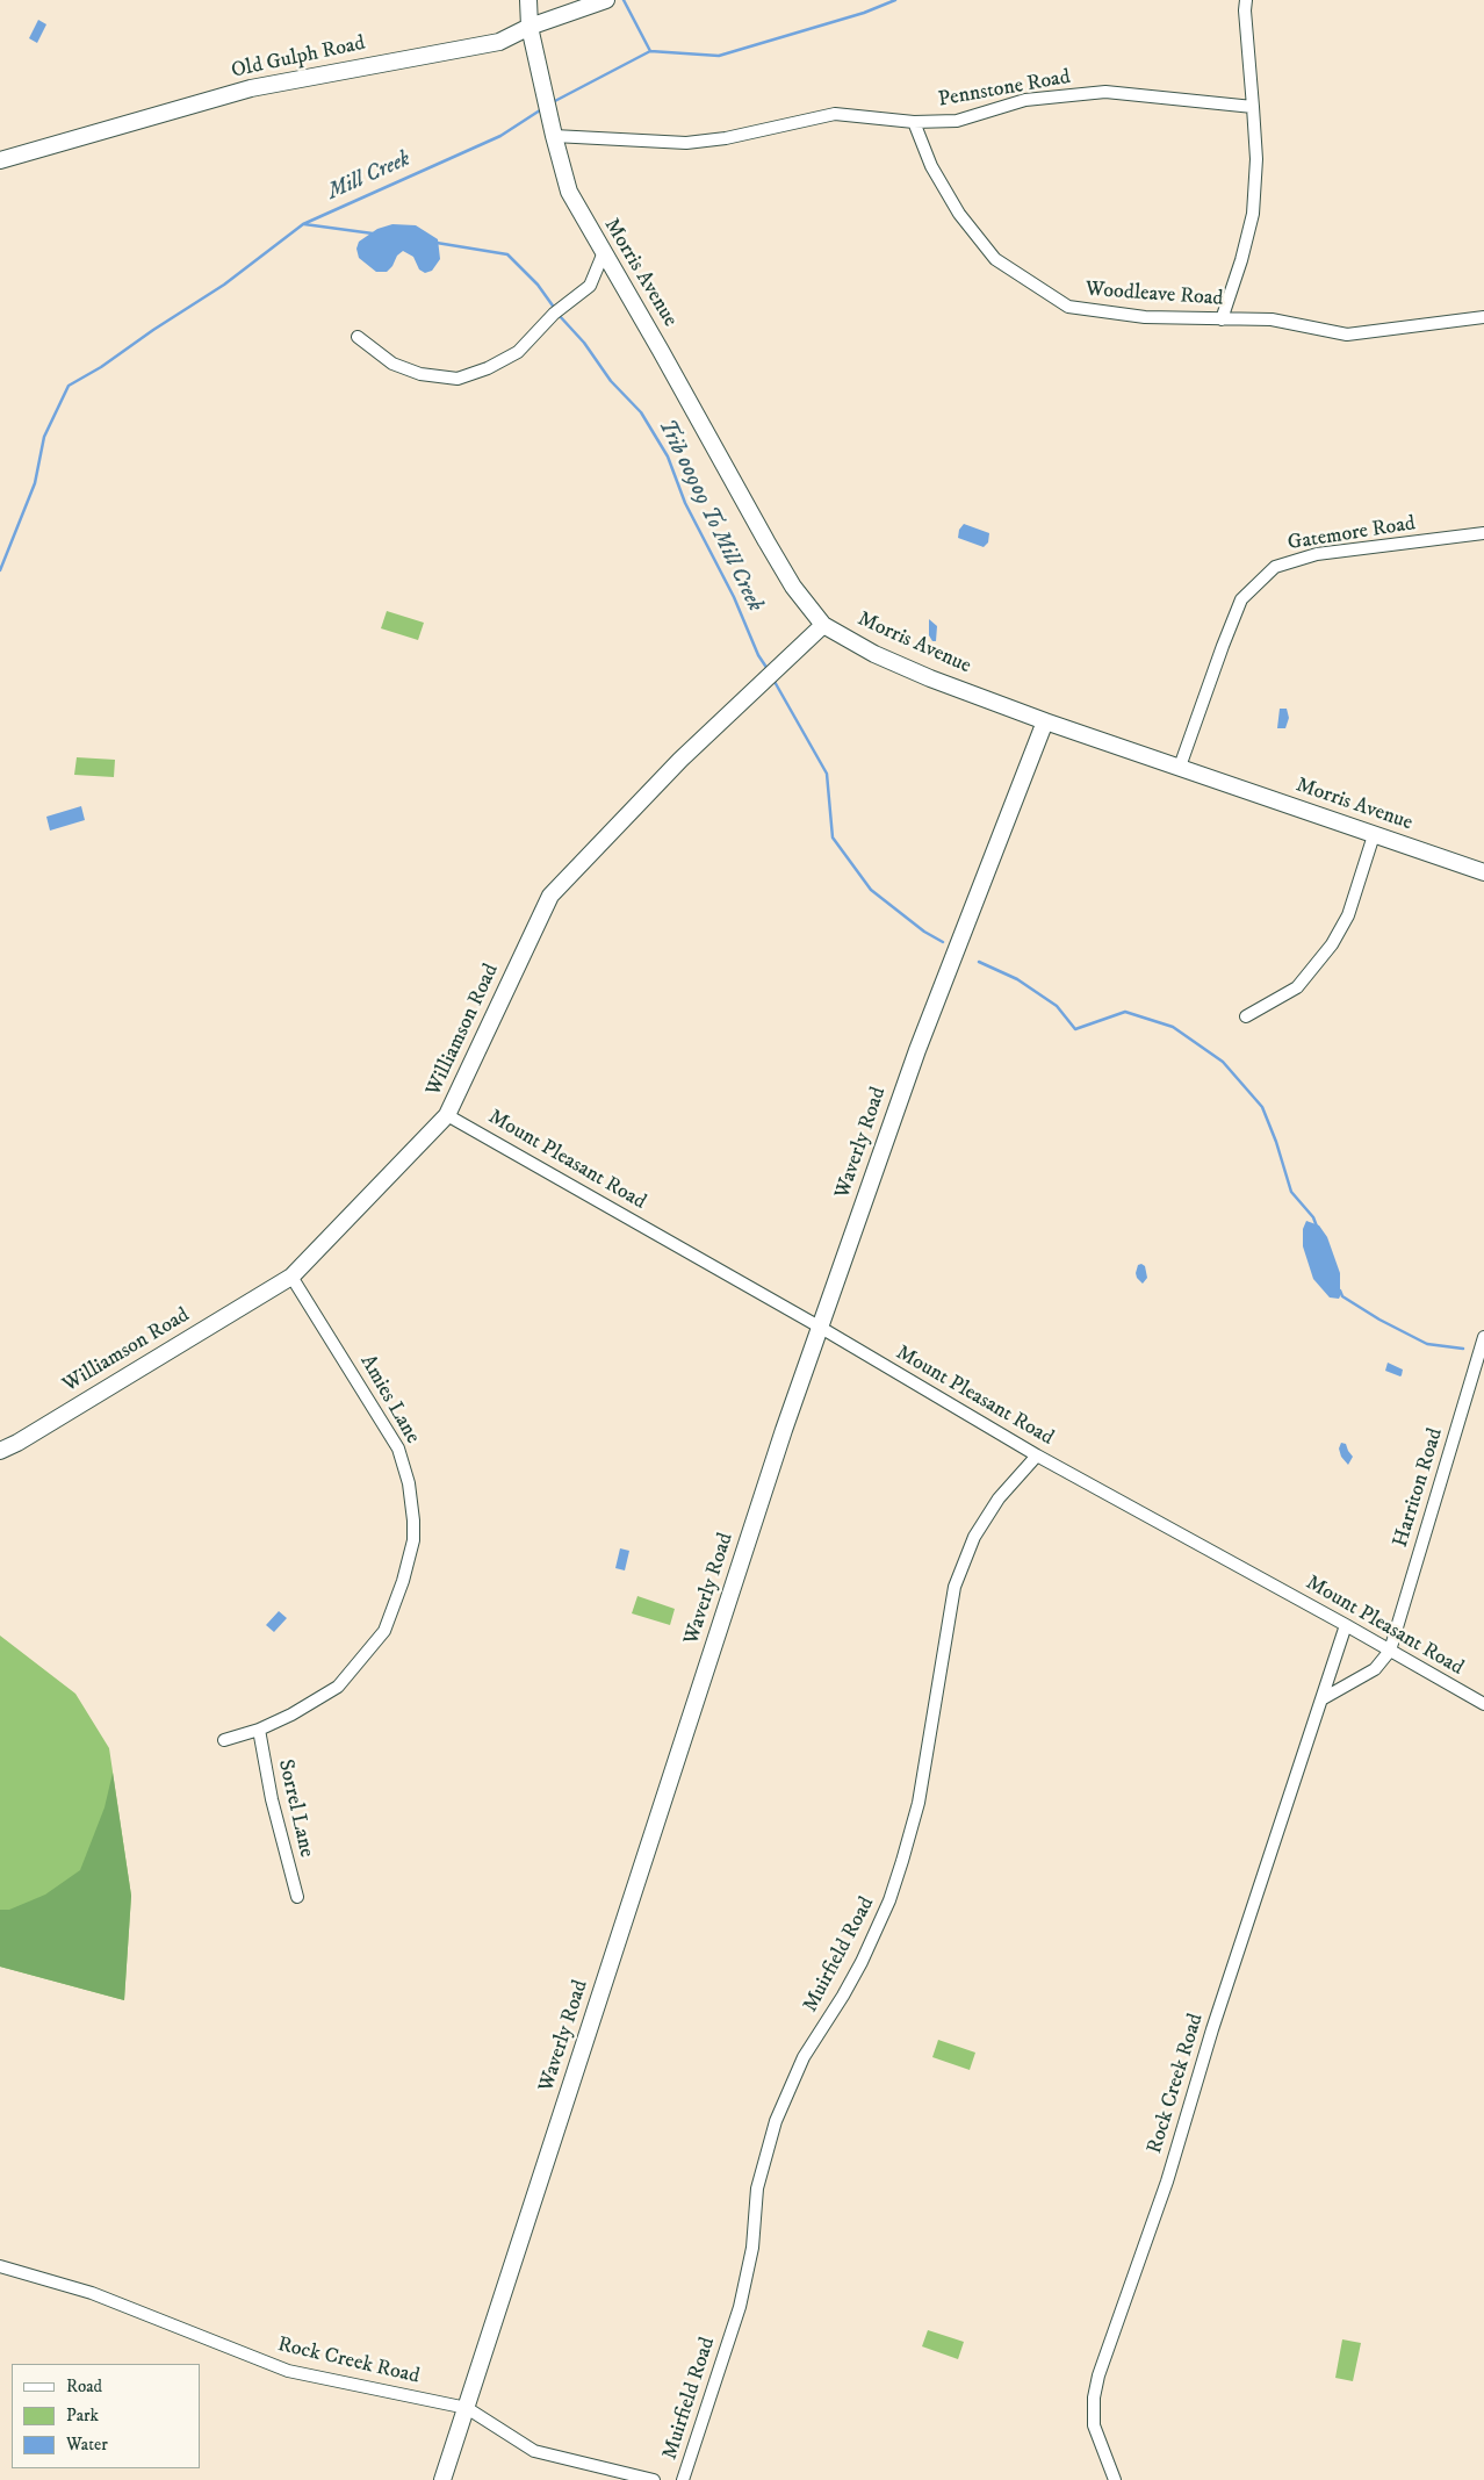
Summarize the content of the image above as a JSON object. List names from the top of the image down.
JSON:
{
  "streets": {
    "street": [
      "Old Gulph Road",
      "Pennstone Road",
      "Morris Avenue",
      "Woodleave Road",
      "Gatemore Road",
      "Williamson Road",
      "Waverly Road",
      "Mount Pleasant Road",
      "Amies Lane",
      "Harriton Road",
      "Sorrel Lane",
      "Muirfield Road",
      "Rock Creek Road"
    ]
  },
  "crossings": [
    ["Old Gulph Road", "Morris Avenue"],
    ["Pennstone Road", "Morris Avenue"],
    ["Pennstone Road", "Woodleave Road"],
    ["Morris Avenue", "Gatemore Road"],
    ["Morris Avenue", "Williamson Road"],
    ["Morris Avenue", "Waverly Road"],
    ["Williamson Road", "Mount Pleasant Road"],
    ["Williamson Road", "Amies Lane"],
    ["Waverly Road", "Mount Pleasant Road"],
    ["Waverly Road", "Rock Creek Road"],
    ["Mount Pleasant Road", "Harriton Road"],
    ["Mount Pleasant Road", "Muirfield Road"],
    ["Mount Pleasant Road", "Rock Creek Road"],
    ["Amies Lane", "Sorrel Lane"]
  ],
  "water": ["Mill Creek", "Trib 00909 To Mill Creek"],
  "legend": ["Road", "Park", "Water"]
}
